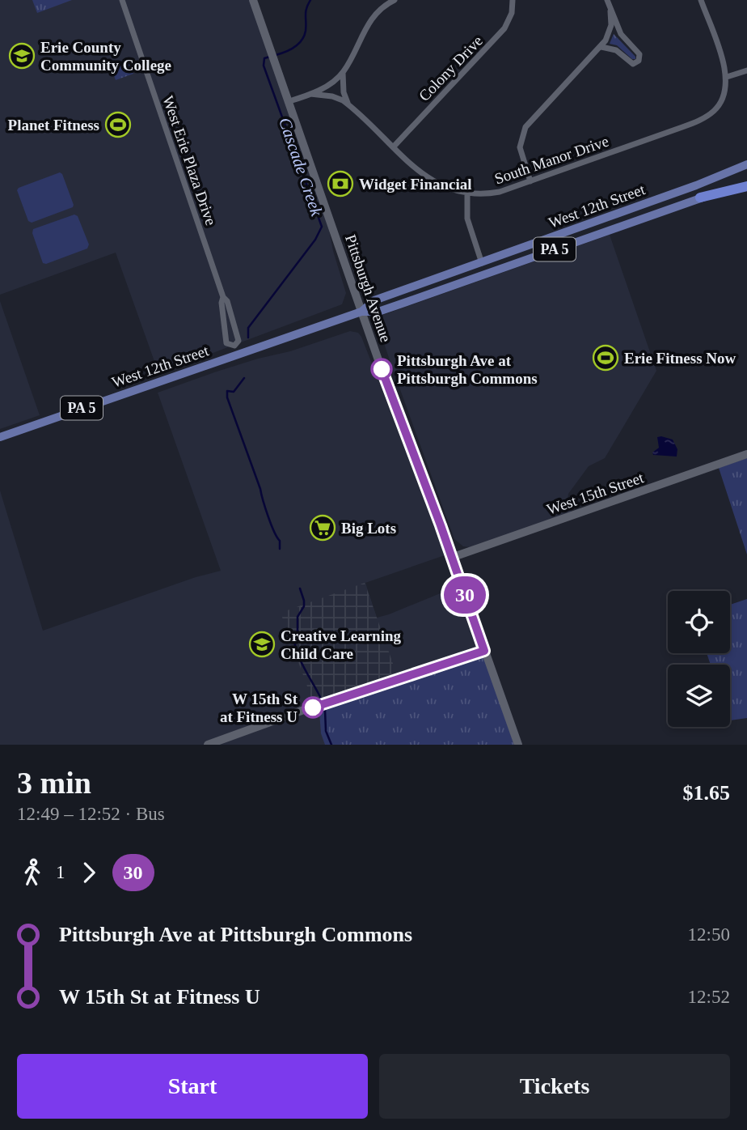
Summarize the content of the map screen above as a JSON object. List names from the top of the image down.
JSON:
{
  "streets": {
    "main road": ["West 12th Street", "PA 5"],
    "street": [
      "Colony Drive",
      "South Manor Drive",
      "West Erie Plaza Drive",
      "Pittsburgh Avenue",
      "West 15th Street"
    ]
  },
  "crossings": [
    ["Colony Drive", "South Manor Drive"],
    ["West Erie Plaza Drive", "West 12th Street"],
    ["West 12th Street", "Pittsburgh Avenue"],
    ["Pittsburgh Avenue", "West 15th Street"]
  ],
  "water": ["Cascade Creek"],
  "places": {
    "school or university": ["Erie County Community College", "Creative Learning Child Care"],
    "sports": ["Planet Fitness", "Erie Fitness Now"],
    "bank": ["Widget Financial"],
    "other": ["Pittsburgh Ave at Pittsburgh Commons", "W 15th St at Fitness U"],
    "supermarket": ["Big Lots"]
  },
  "lines": ["bus line 30"],
  "page": {
    "on_map": "30",
    "heading": ["3 min", "12:49 – 12:52 · Bus", "$1.65"],
    "legs": ["1", "30"],
    "list": [
      {
        "name": "Pittsburgh Ave at Pittsburgh Commons",
        "value": "12:50"
      },
      {
        "name": "W 15th St at Fitness U",
        "value": "12:52"
      }
    ],
    "buttons": ["Start", "Tickets"]
  }
}
